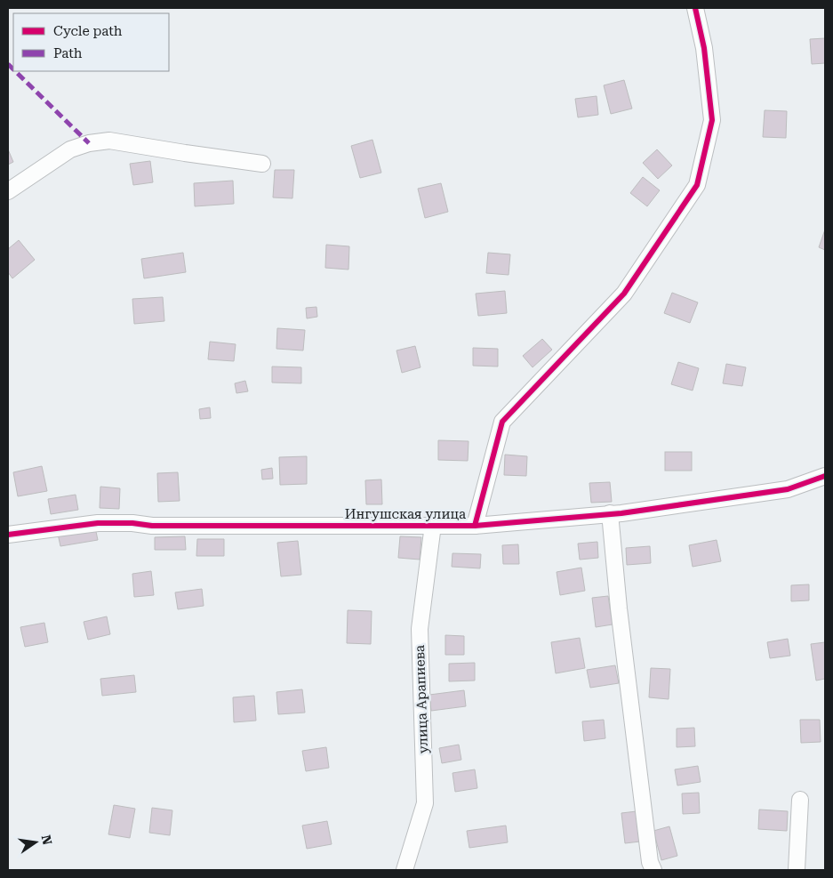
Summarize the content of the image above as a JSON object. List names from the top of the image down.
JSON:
{
  "streets": {
    "street": ["Ингушская улица", "улица Арапиева"]
  },
  "crossings": [
    ["Ингушская улица", "улица Арапиева"]
  ],
  "legend": ["Cycle path", "Path"],
  "north": "right"
}
